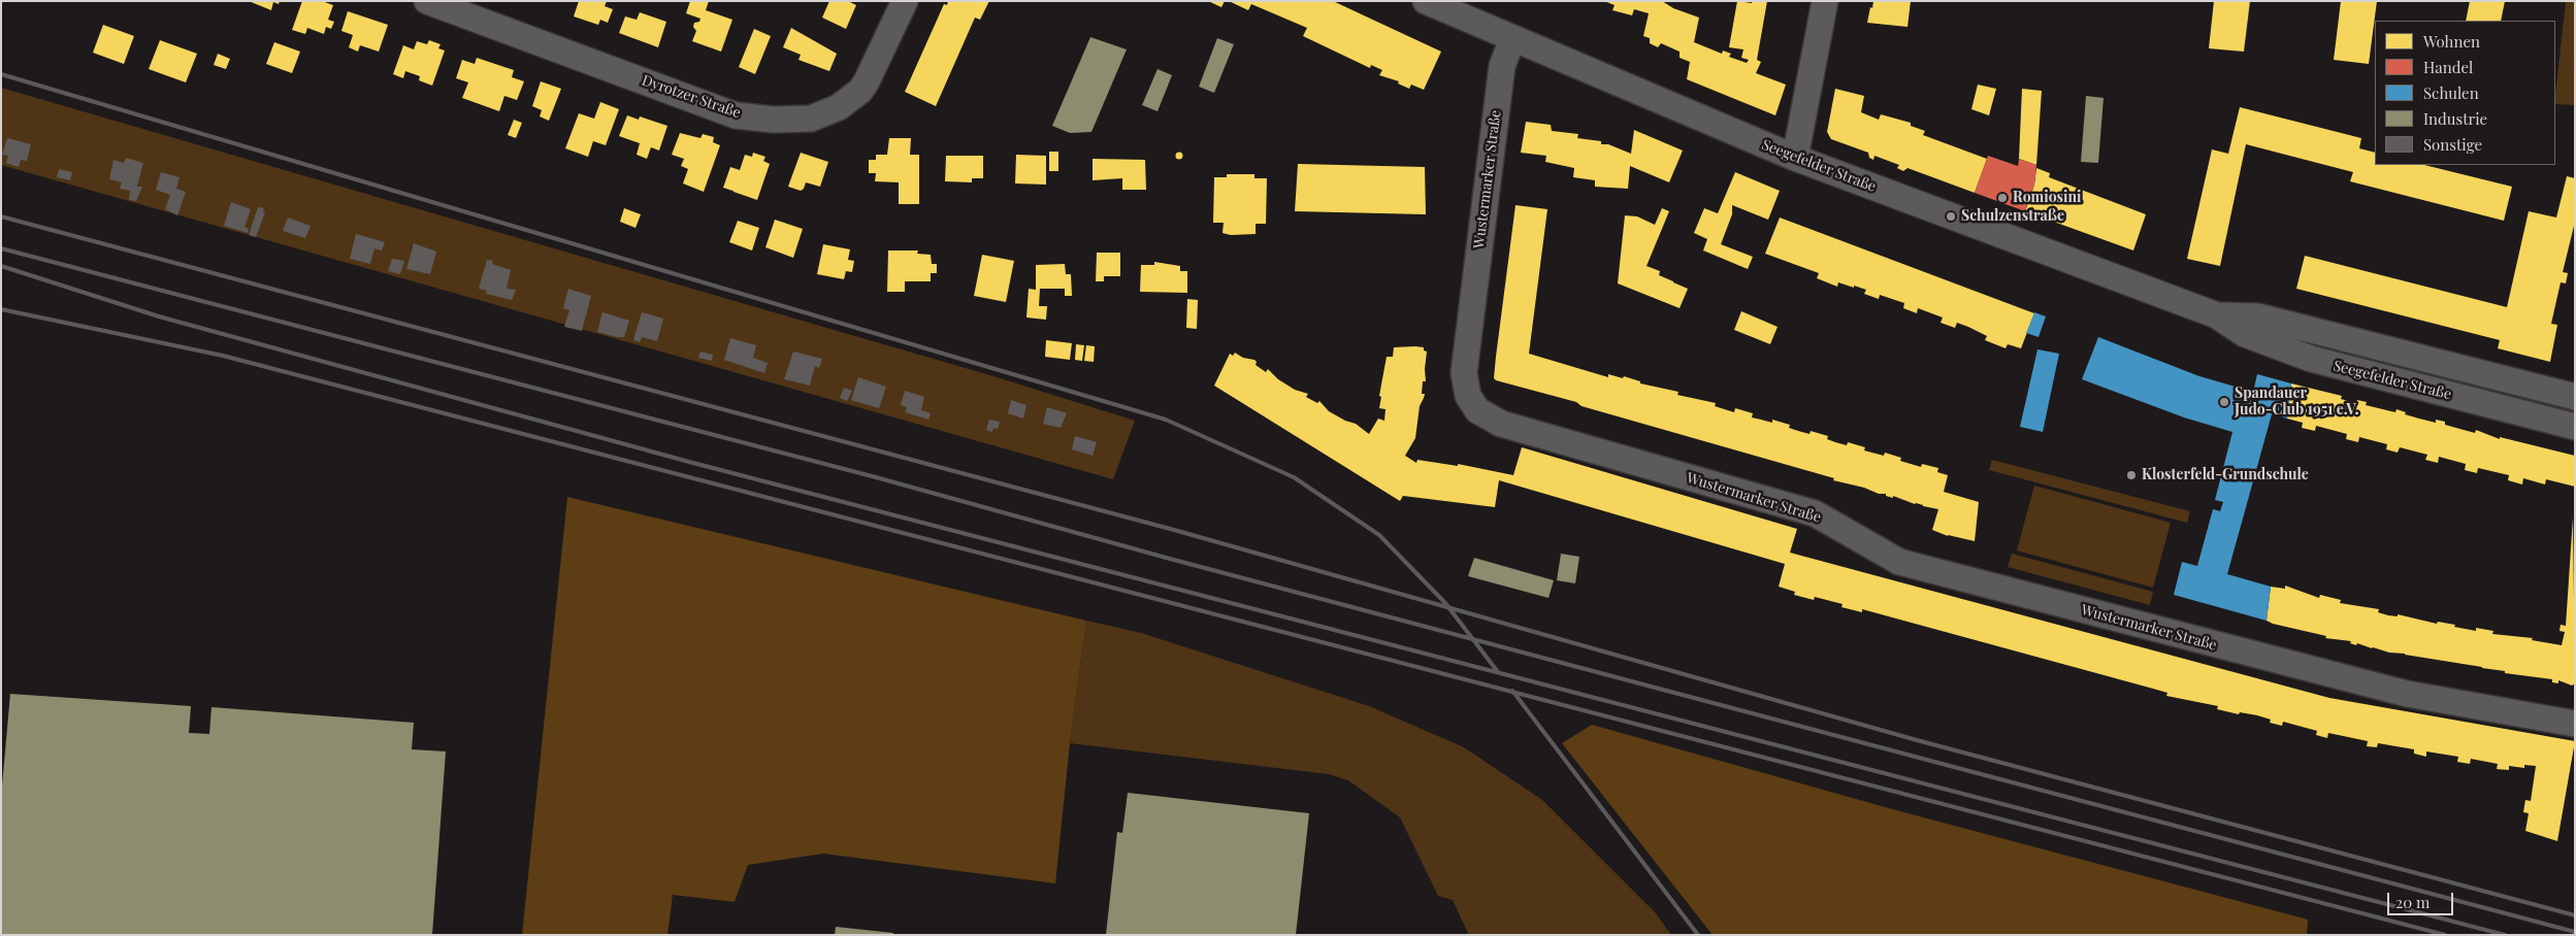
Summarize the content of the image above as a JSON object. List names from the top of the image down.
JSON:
{
  "streets": {
    "street": ["Dyrotzer Straße", "Seegefelder Straße", "Wustermarker Straße"]
  },
  "crossings": [
    ["Seegefelder Straße", "Wustermarker Straße"]
  ],
  "places": [
    "Romiosini",
    "Schulzenstraße",
    "Spandauer Judo-Club 1951 e.V.",
    "Klosterfeld-Grundschule"
  ],
  "legend": [
    "Wohnen",
    "Handel",
    "Schulen",
    "Industrie",
    "Sonstige"
  ],
  "scale_bar": "20 m"
}
